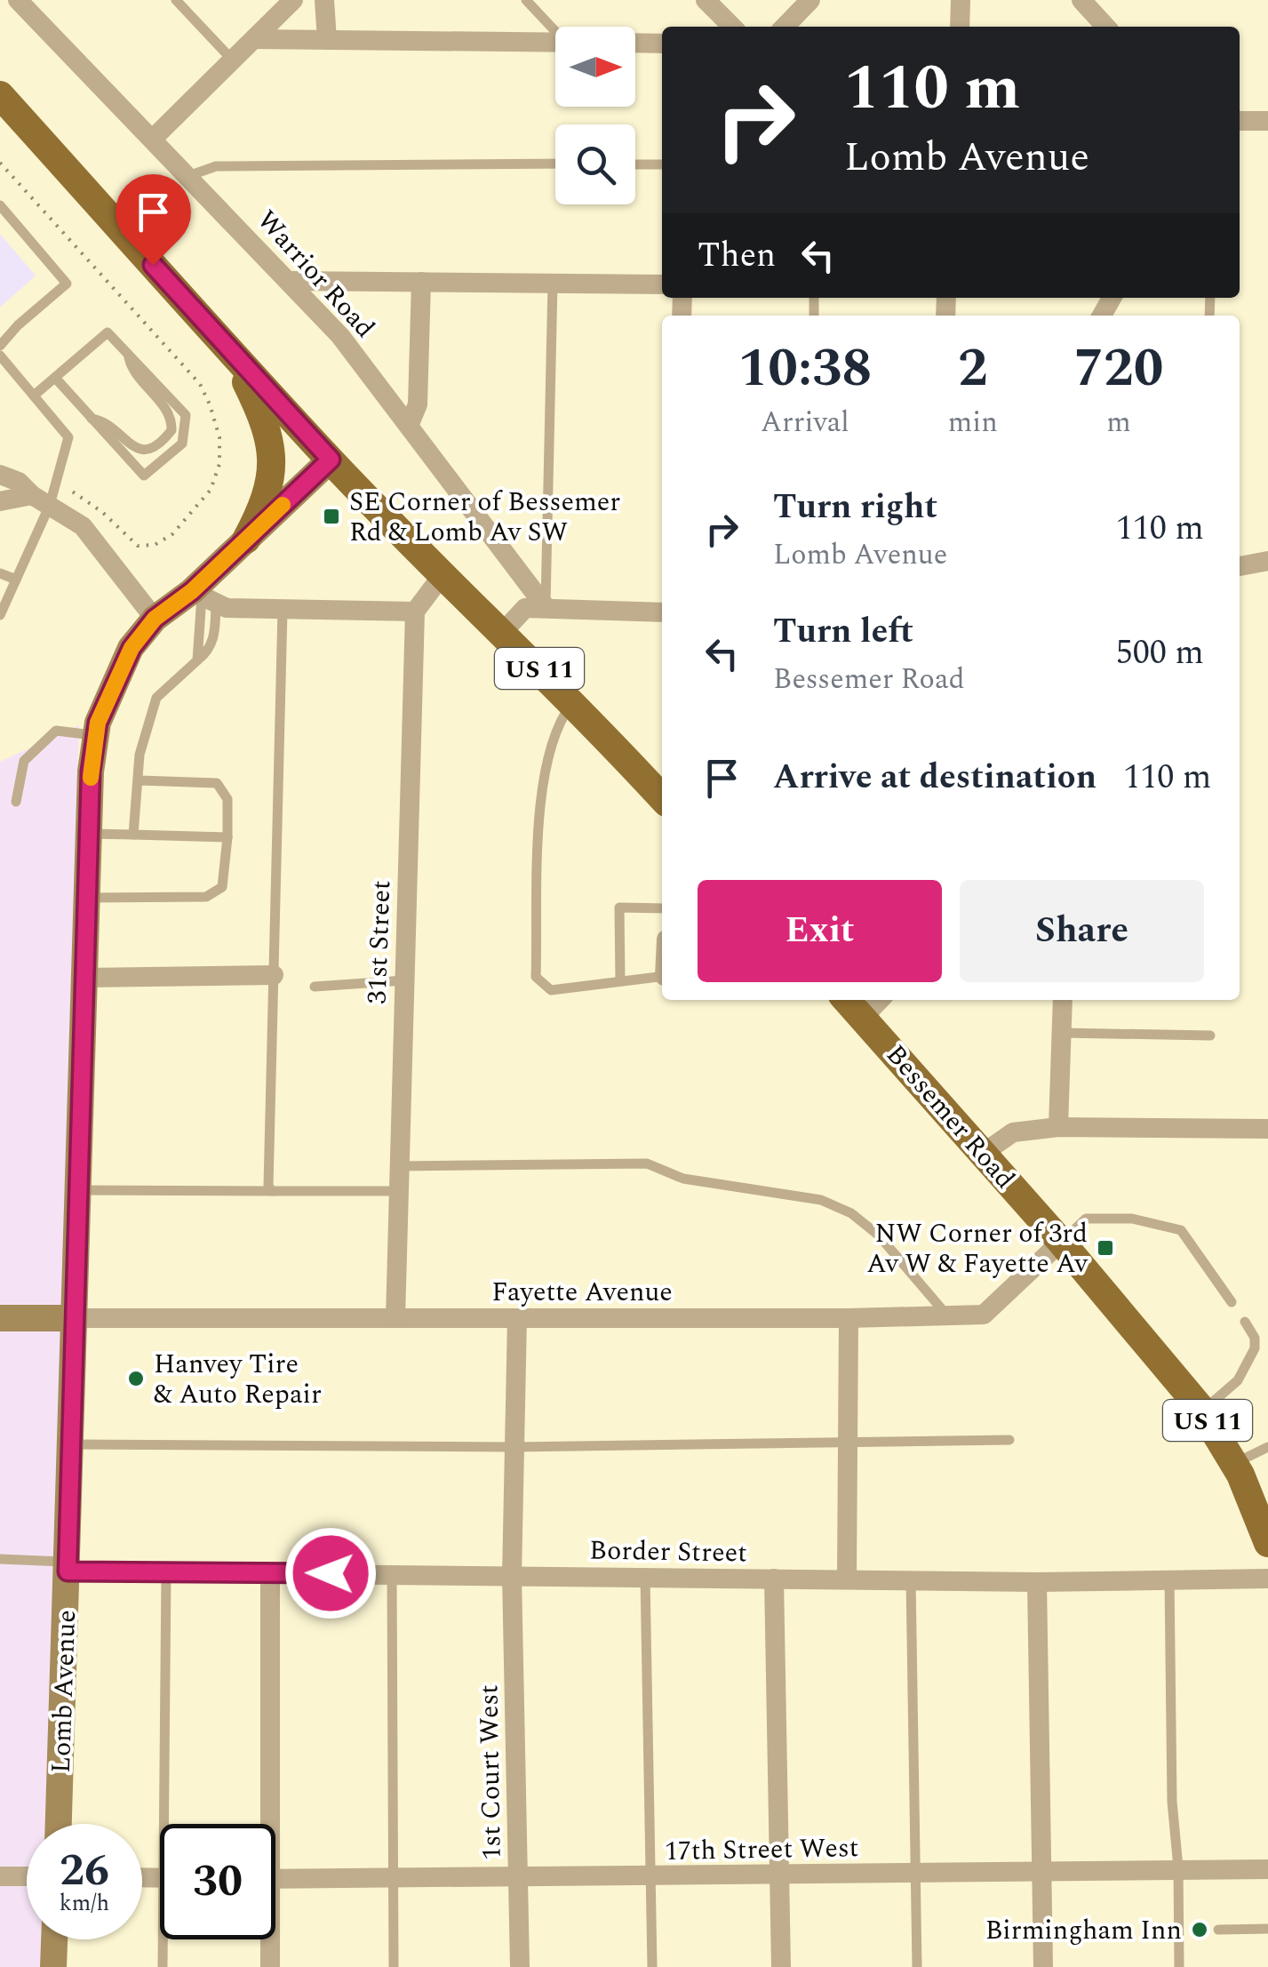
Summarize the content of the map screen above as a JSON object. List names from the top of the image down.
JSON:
{
  "streets": {
    "main road": ["US 11", "Bessemer Road", "Lomb Avenue"],
    "street": [
      "Warrior Road",
      "31st Street",
      "Fayette Avenue",
      "Border Street",
      "1st Court West",
      "17th Street West"
    ]
  },
  "crossings": [
    ["US 11", "Lomb Avenue"],
    ["31st Street", "Fayette Avenue"],
    ["Bessemer Road", "Fayette Avenue"],
    ["Fayette Avenue", "Lomb Avenue"],
    ["Border Street", "Lomb Avenue"],
    ["Border Street", "1st Court West"],
    ["1st Court West", "17th Street West"]
  ],
  "places": {
    "transit": ["SE Corner of Bessemer Rd & Lomb Av SW", "NW Corner of 3rd Av W & Fayette Av"],
    "other": ["Hanvey Tire & Auto Repair", "Birmingham Inn"]
  },
  "north": "right",
  "page": {
    "turn": ["110 m", "Lomb Avenue"],
    "then": "Then",
    "eta": [
      "10:38",
      "Arrival",
      "2",
      "min",
      "720",
      "m"
    ],
    "list": [
      {
        "name": "Turn right",
        "note": "Lomb Avenue",
        "value": "110 m"
      },
      {
        "name": "Turn left",
        "note": "Bessemer Road",
        "value": "500 m"
      },
      {
        "name": "Arrive at destination",
        "value": "110 m"
      }
    ],
    "buttons": ["Exit", "Share"],
    "speed": "26 km/h",
    "limit": "30"
  }
}
